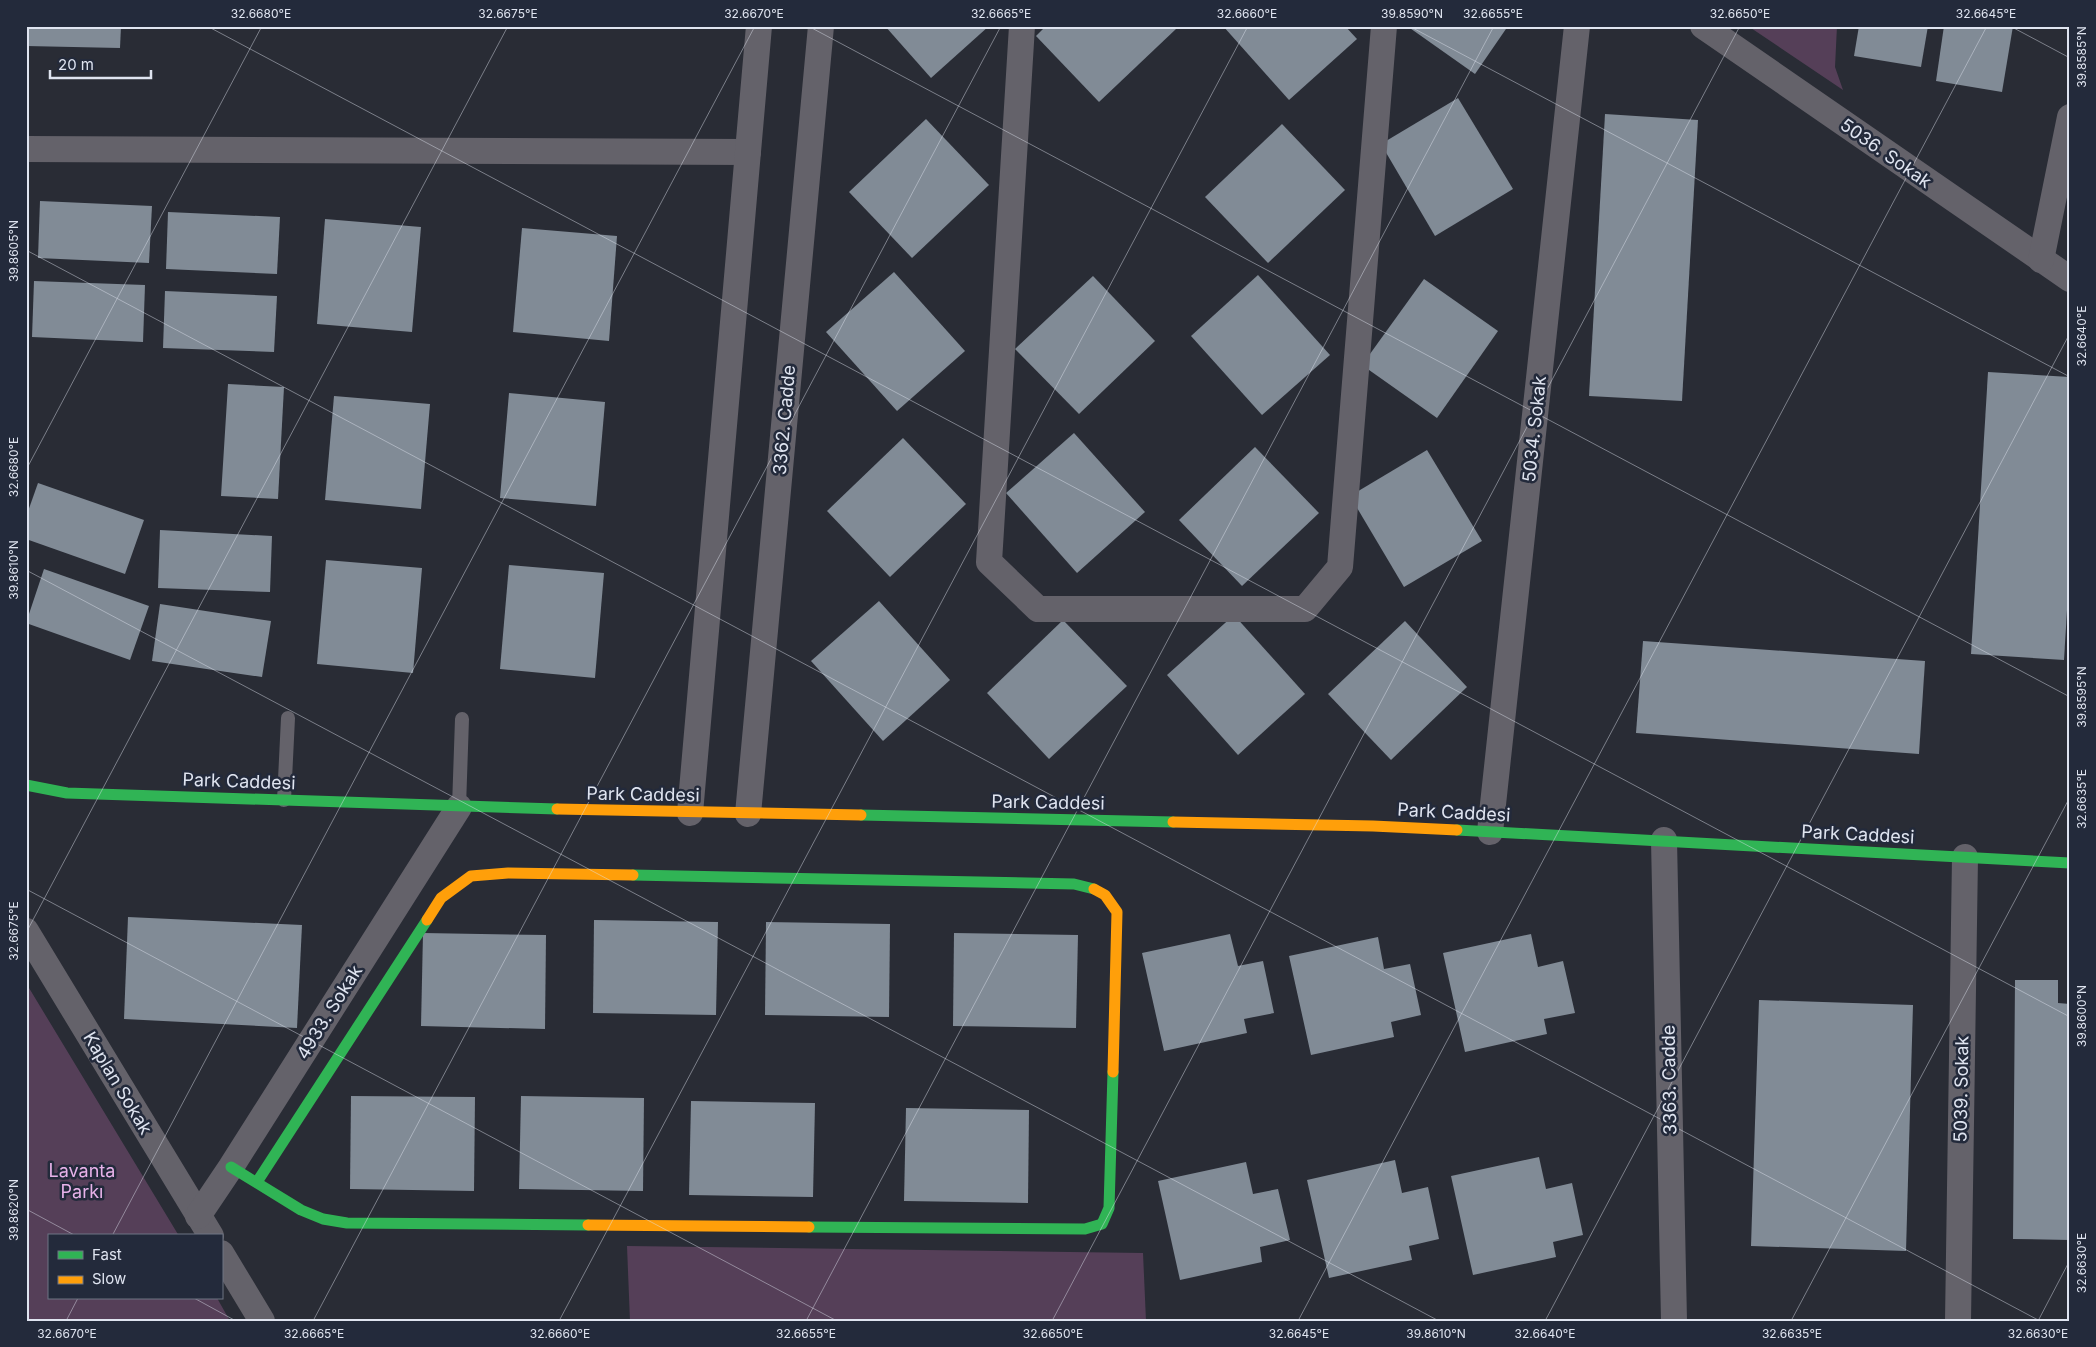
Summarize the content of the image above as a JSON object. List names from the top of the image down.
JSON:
{
  "streets": {
    "street": [
      "5036. Sokak",
      "3362. Cadde",
      "5034. Sokak",
      "Park Caddesi",
      "4933. Sokak",
      "3363. Cadde",
      "Kaplan Sokak",
      "5039. Sokak"
    ]
  },
  "crossings": [
    ["3362. Cadde", "Park Caddesi"],
    ["5034. Sokak", "Park Caddesi"],
    ["Park Caddesi", "4933. Sokak"],
    ["Park Caddesi", "3363. Cadde"],
    ["Park Caddesi", "5039. Sokak"],
    ["4933. Sokak", "Kaplan Sokak"]
  ],
  "parks": ["Lavanta Parkı"],
  "legend": ["Fast", "Slow"],
  "scale_bar": "20 m",
  "coordinates": [
    "32.6680°E",
    "32.6675°E",
    "32.6670°E",
    "32.6665°E",
    "32.6660°E",
    "39.8590°N",
    "32.6655°E",
    "32.6650°E",
    "32.6645°E",
    "39.8585°N",
    "39.8605°N",
    "32.6640°E",
    "39.8610°N",
    "39.8595°N",
    "32.6635°E",
    "39.8600°N",
    "39.8620°N",
    "32.6630°E"
  ]
}
